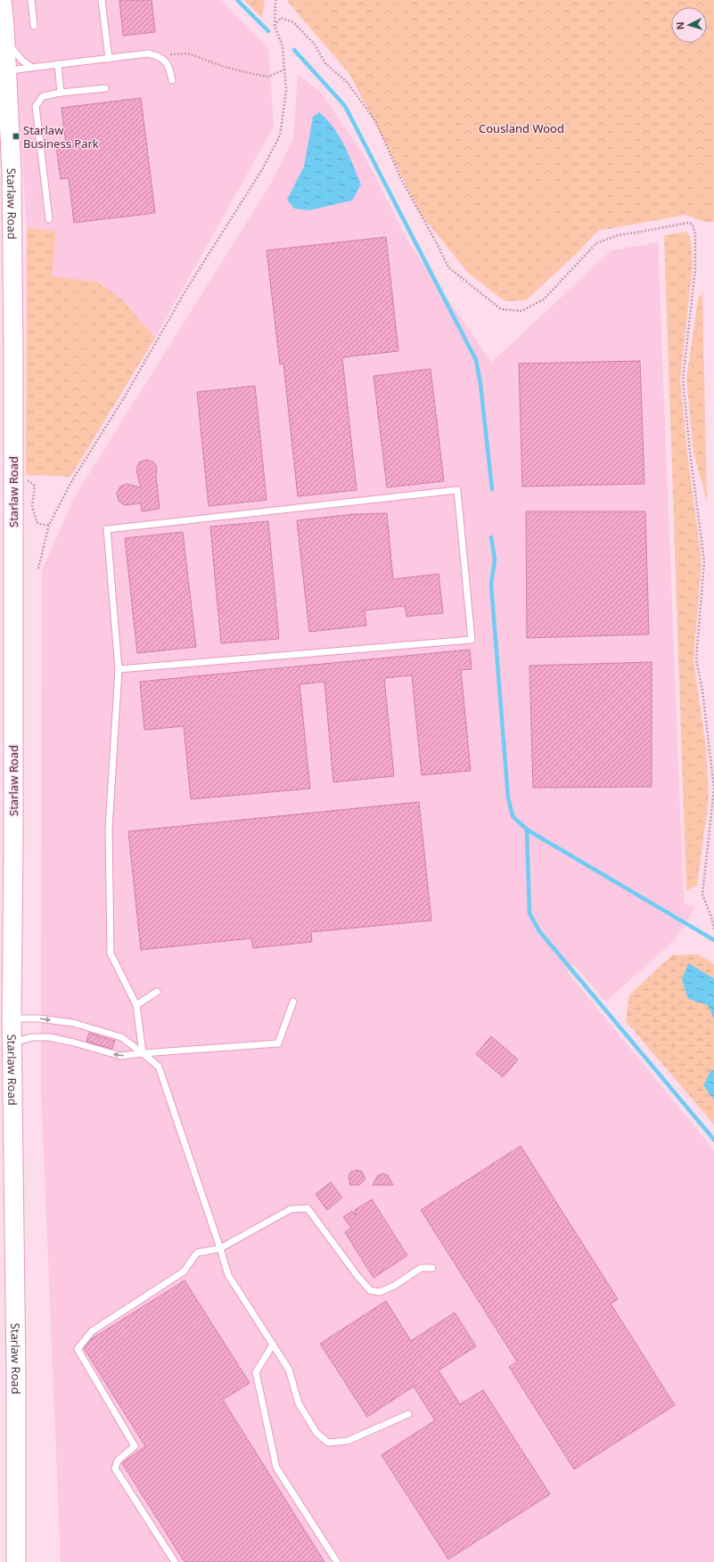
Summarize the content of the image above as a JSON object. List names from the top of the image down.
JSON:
{
  "streets": {
    "main road": ["Starlaw Road"]
  },
  "parks": ["Cousland Wood"],
  "places": {
    "transit": ["Starlaw Business Park"]
  },
  "north": "left"
}
